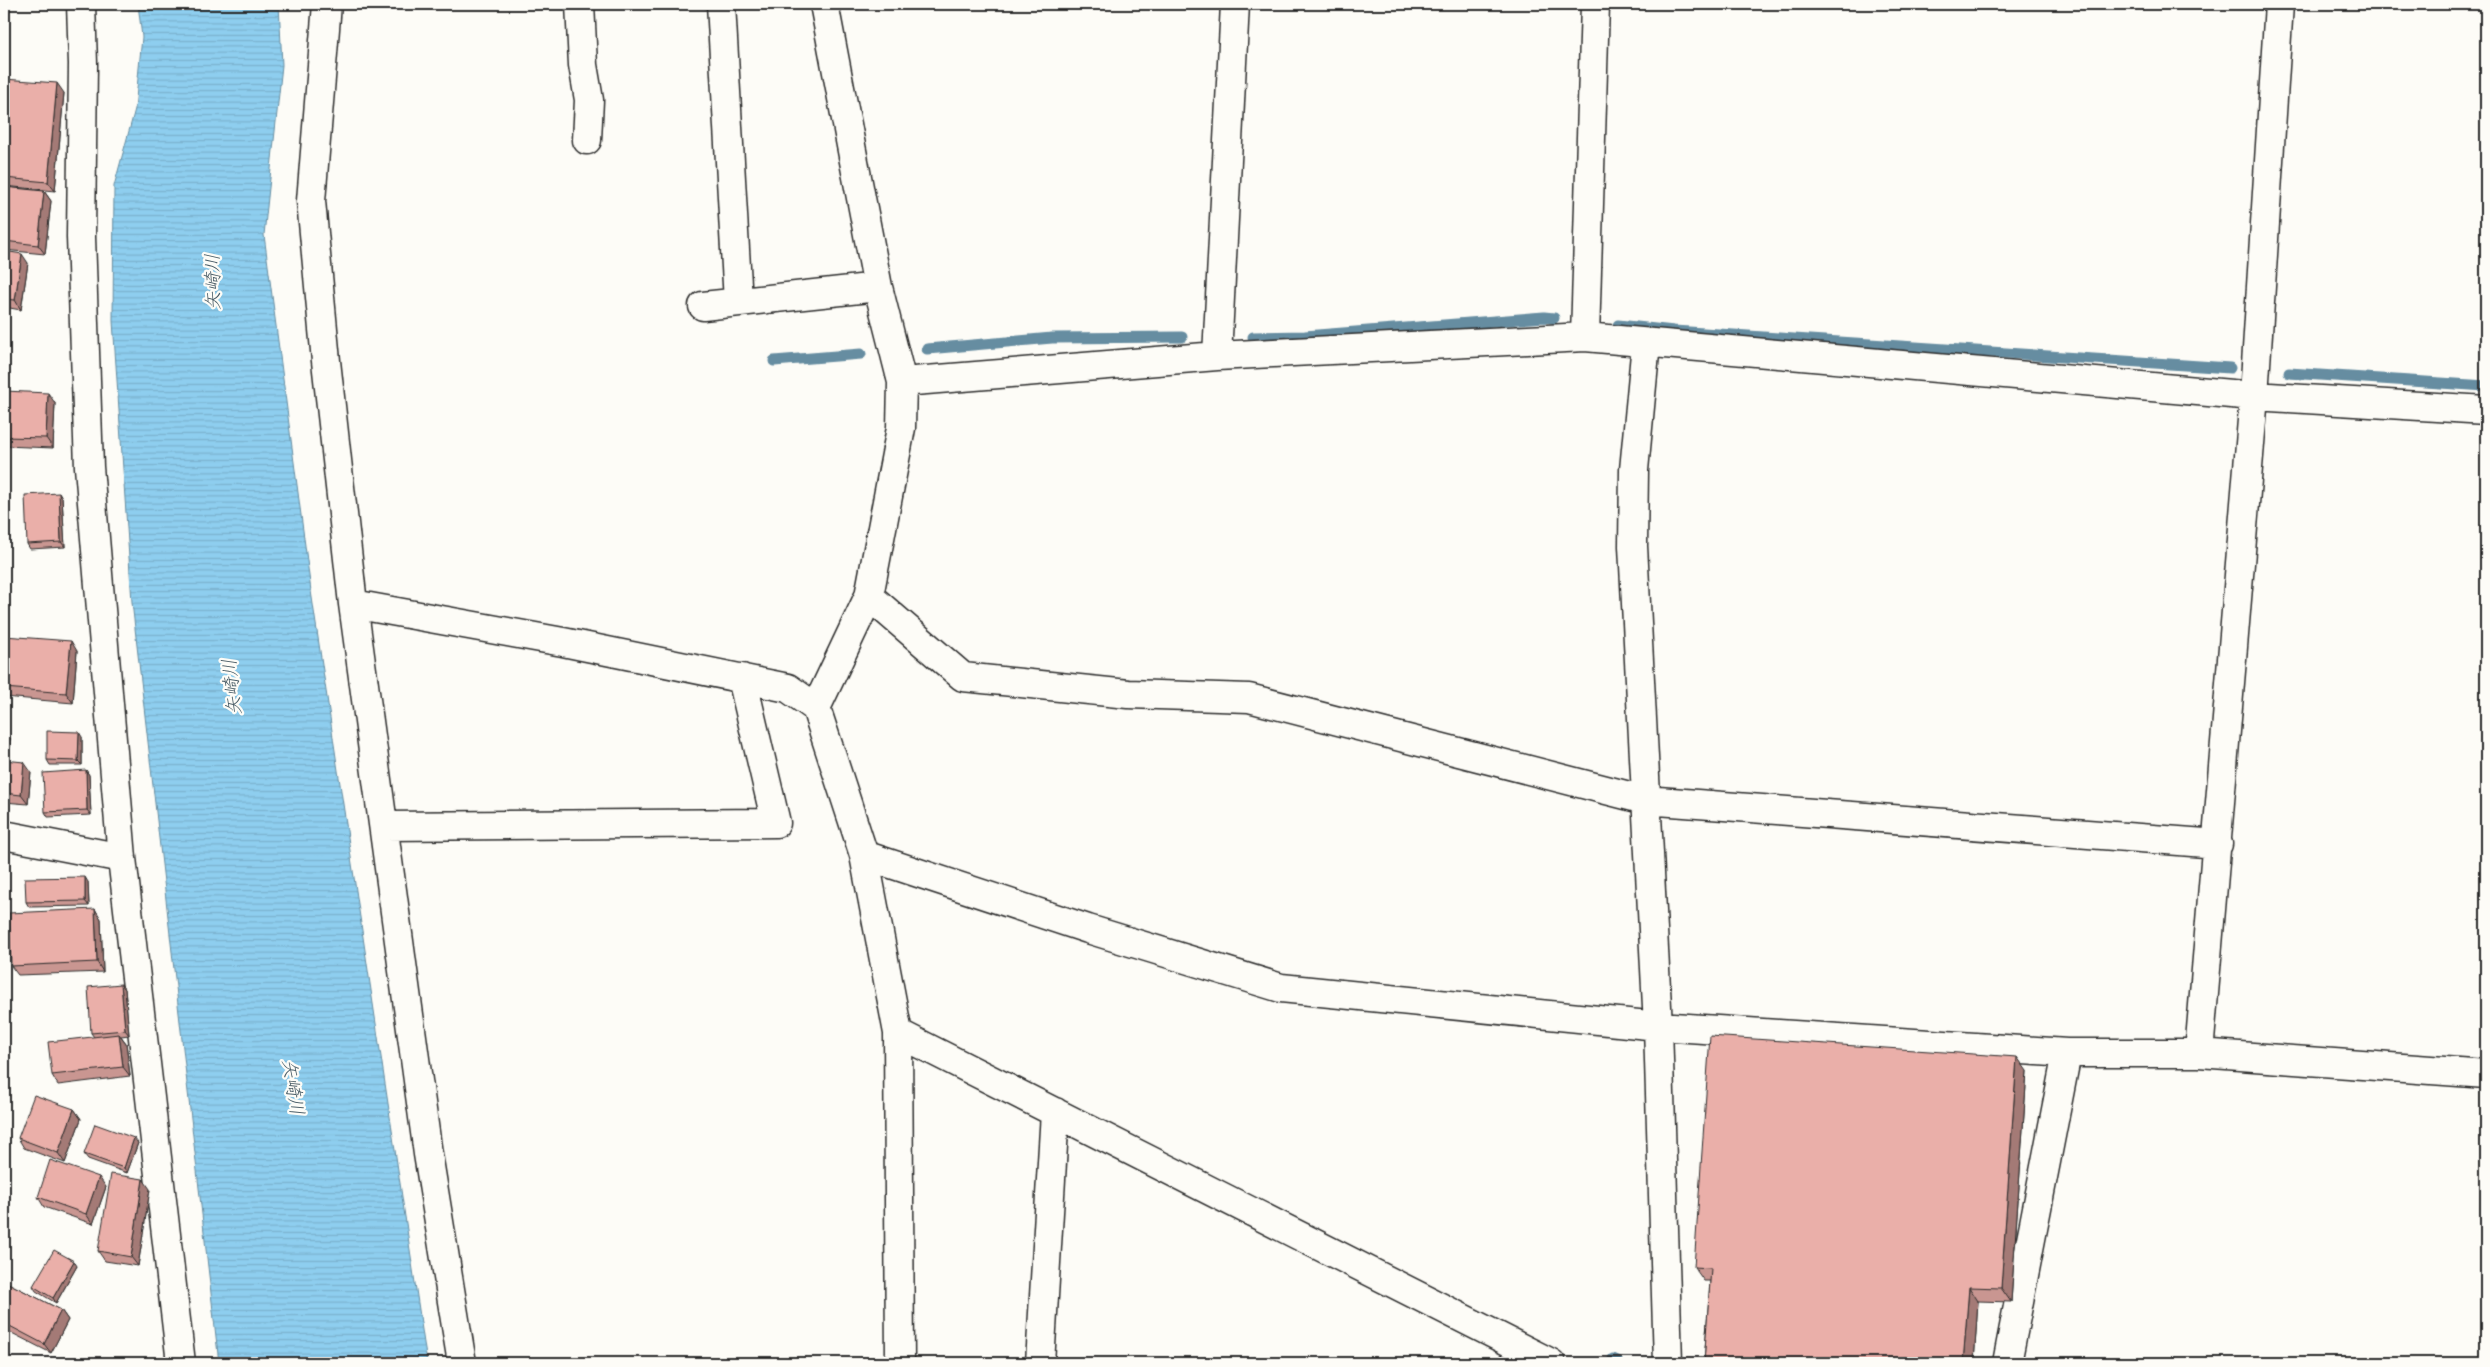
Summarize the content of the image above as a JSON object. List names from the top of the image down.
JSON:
{
  "water": ["矢崎川"]
}
